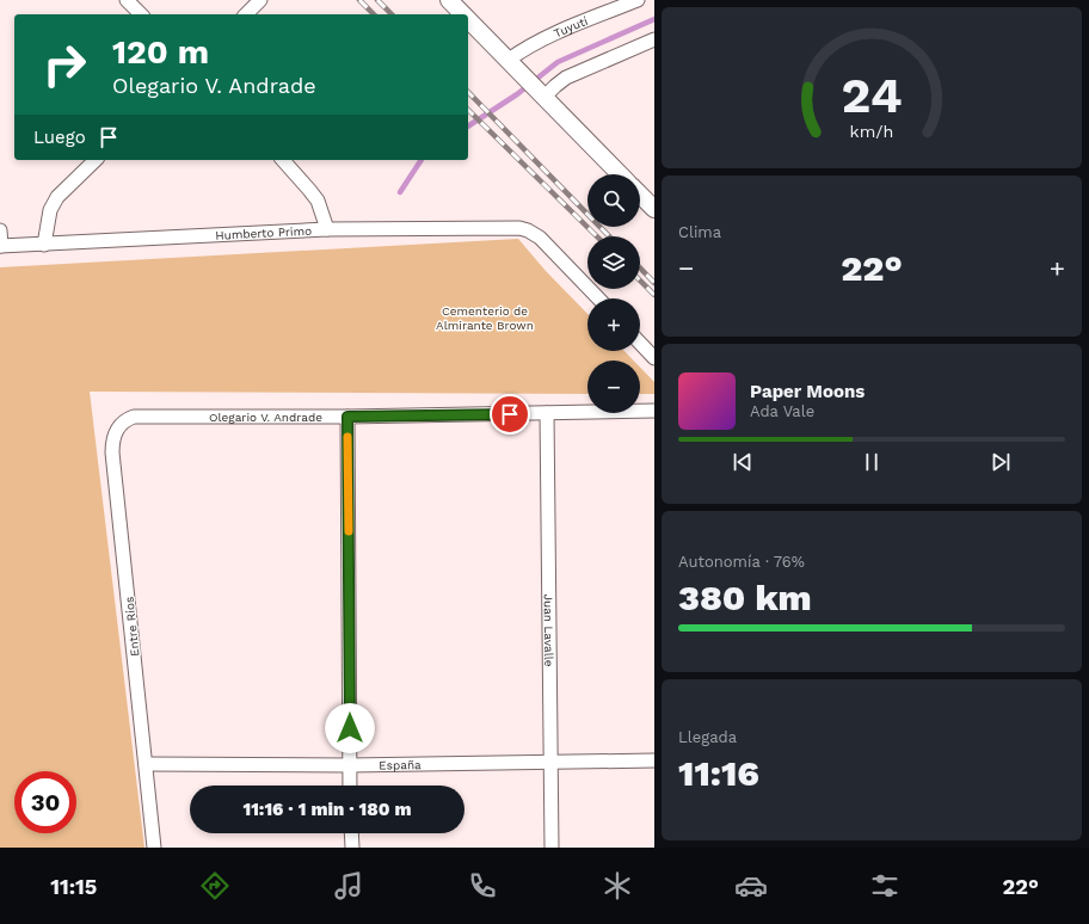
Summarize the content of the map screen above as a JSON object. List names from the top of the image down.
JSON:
{
  "streets": {
    "street": [
      "Tuyutí",
      "Humberto Primo",
      "Olegario V. Andrade",
      "Entre Ríos",
      "Juan Lavalle",
      "España"
    ]
  },
  "crossings": [
    ["Olegario V. Andrade", "Entre Ríos"],
    ["Olegario V. Andrade", "Juan Lavalle"],
    ["Entre Ríos", "España"],
    ["Juan Lavalle", "España"]
  ],
  "parks": ["Cementerio de Almirante Brown"],
  "page": {
    "turn": ["120 m", "Olegario V. Andrade"],
    "then": "Luego",
    "map_buttons": ["+", "−"],
    "tile": [
      "Clima",
      ["Autonomía · 76%", "380 km"],
      ["Llegada", "11:16"]
    ],
    "heat": ["−", "22°", "+"],
    "song": ["Paper Moons", "Ada Vale"],
    "limit": "30",
    "trip": "11:16 · 1 min · 180 m",
    "tabs": ["11:15", "22°"],
    "gauge": ["24", "km/h"]
  }
}
